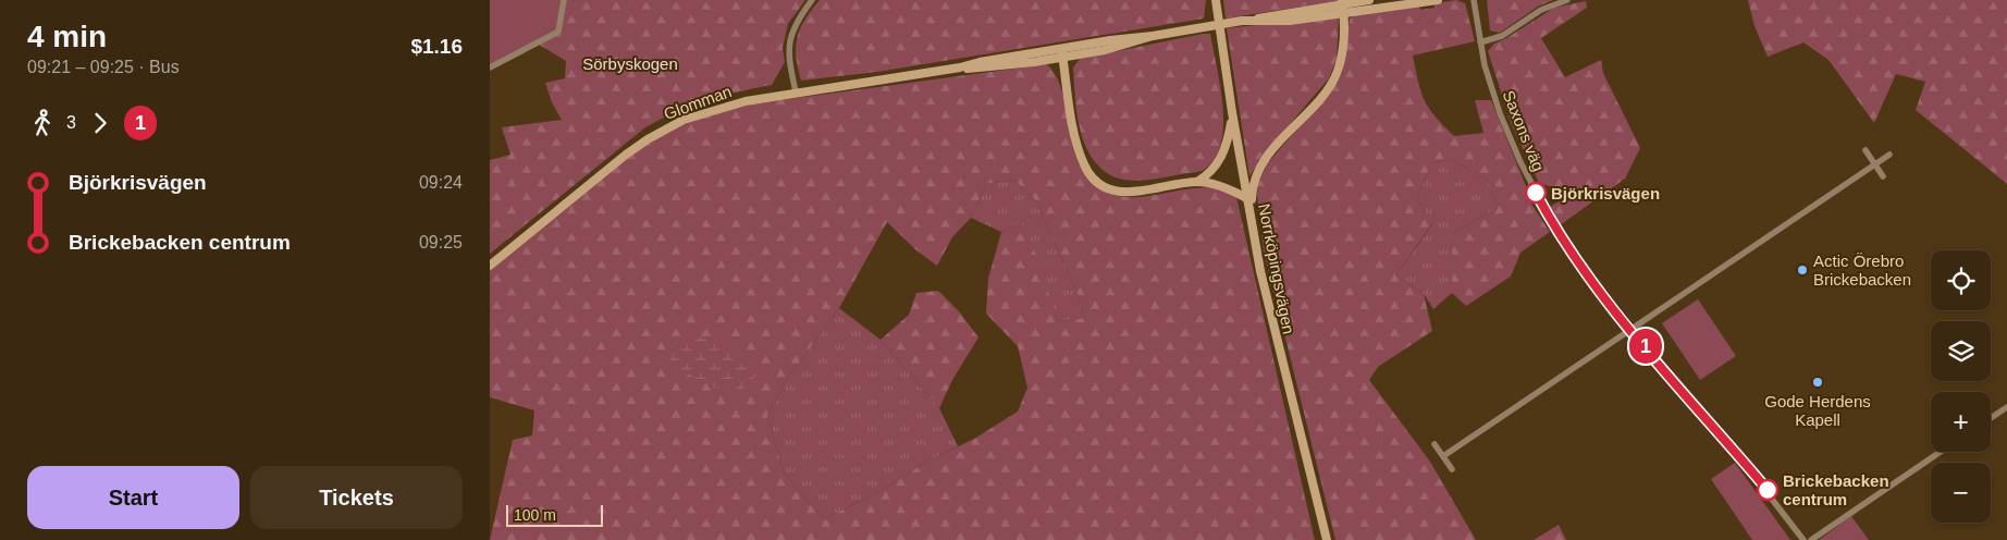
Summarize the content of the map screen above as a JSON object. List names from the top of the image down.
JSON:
{
  "streets": {
    "main road": ["Glomman", "Norrköpingsvägen"],
    "street": ["Saxons väg"]
  },
  "parks": ["Sörbyskogen"],
  "places": [
    "Björkrisvägen",
    "Actic Örebro Brickebacken",
    "Gode Herdens Kapell",
    "Brickebacken centrum"
  ],
  "lines": ["bus line 1"],
  "scale_bar": "100 m",
  "page": {
    "heading": ["4 min", "09:21 – 09:25 · Bus", "$1.16"],
    "on_map": "1",
    "legs": ["3", "1"],
    "list": [
      {
        "name": "Björkrisvägen",
        "value": "09:24"
      },
      {
        "name": "Brickebacken centrum",
        "value": "09:25"
      }
    ],
    "map_buttons": ["+", "−"],
    "buttons": ["Start", "Tickets"],
    "scale": "100 m"
  }
}
